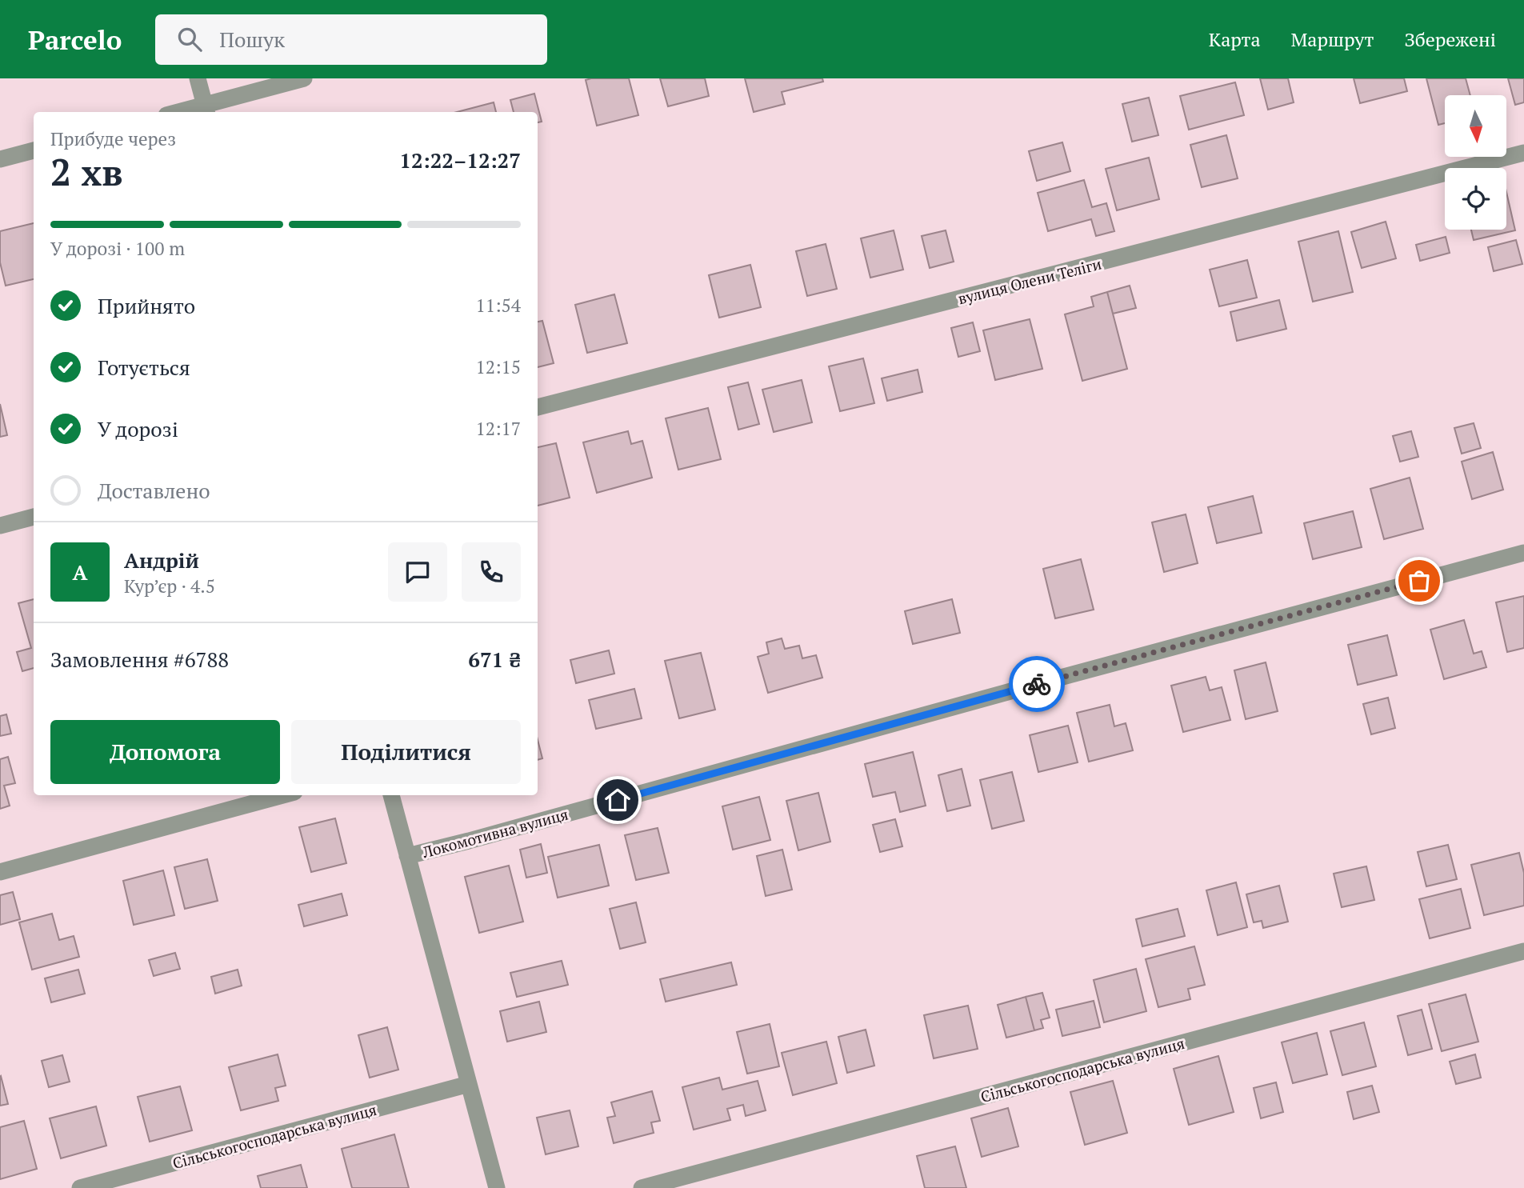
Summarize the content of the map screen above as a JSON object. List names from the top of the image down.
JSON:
{
  "streets": {
    "street": ["вулиця Олени Теліги", "Локомотивна вулиця", "Сільськогосподарська вулиця"]
  },
  "north": "bottom",
  "page": {
    "header": "Parcelo",
    "search": "Пошук",
    "nav": ["Карта", "Маршрут", "Збережені"],
    "heading": ["2 хв", "Прибуде через", "12:22–12:27"],
    "panel": [
      "Андрій",
      "Кур’єр · 4.5",
      "Замовлення #6788",
      "671 ₴"
    ],
    "bar": "У дорозі · 100 m",
    "list": [
      ["Прийнято", "11:54"],
      ["Готується", "12:15"],
      ["У дорозі", "12:17"],
      "Доставлено"
    ],
    "round": "А",
    "buttons": ["Допомога", "Поділитися"]
  }
}
